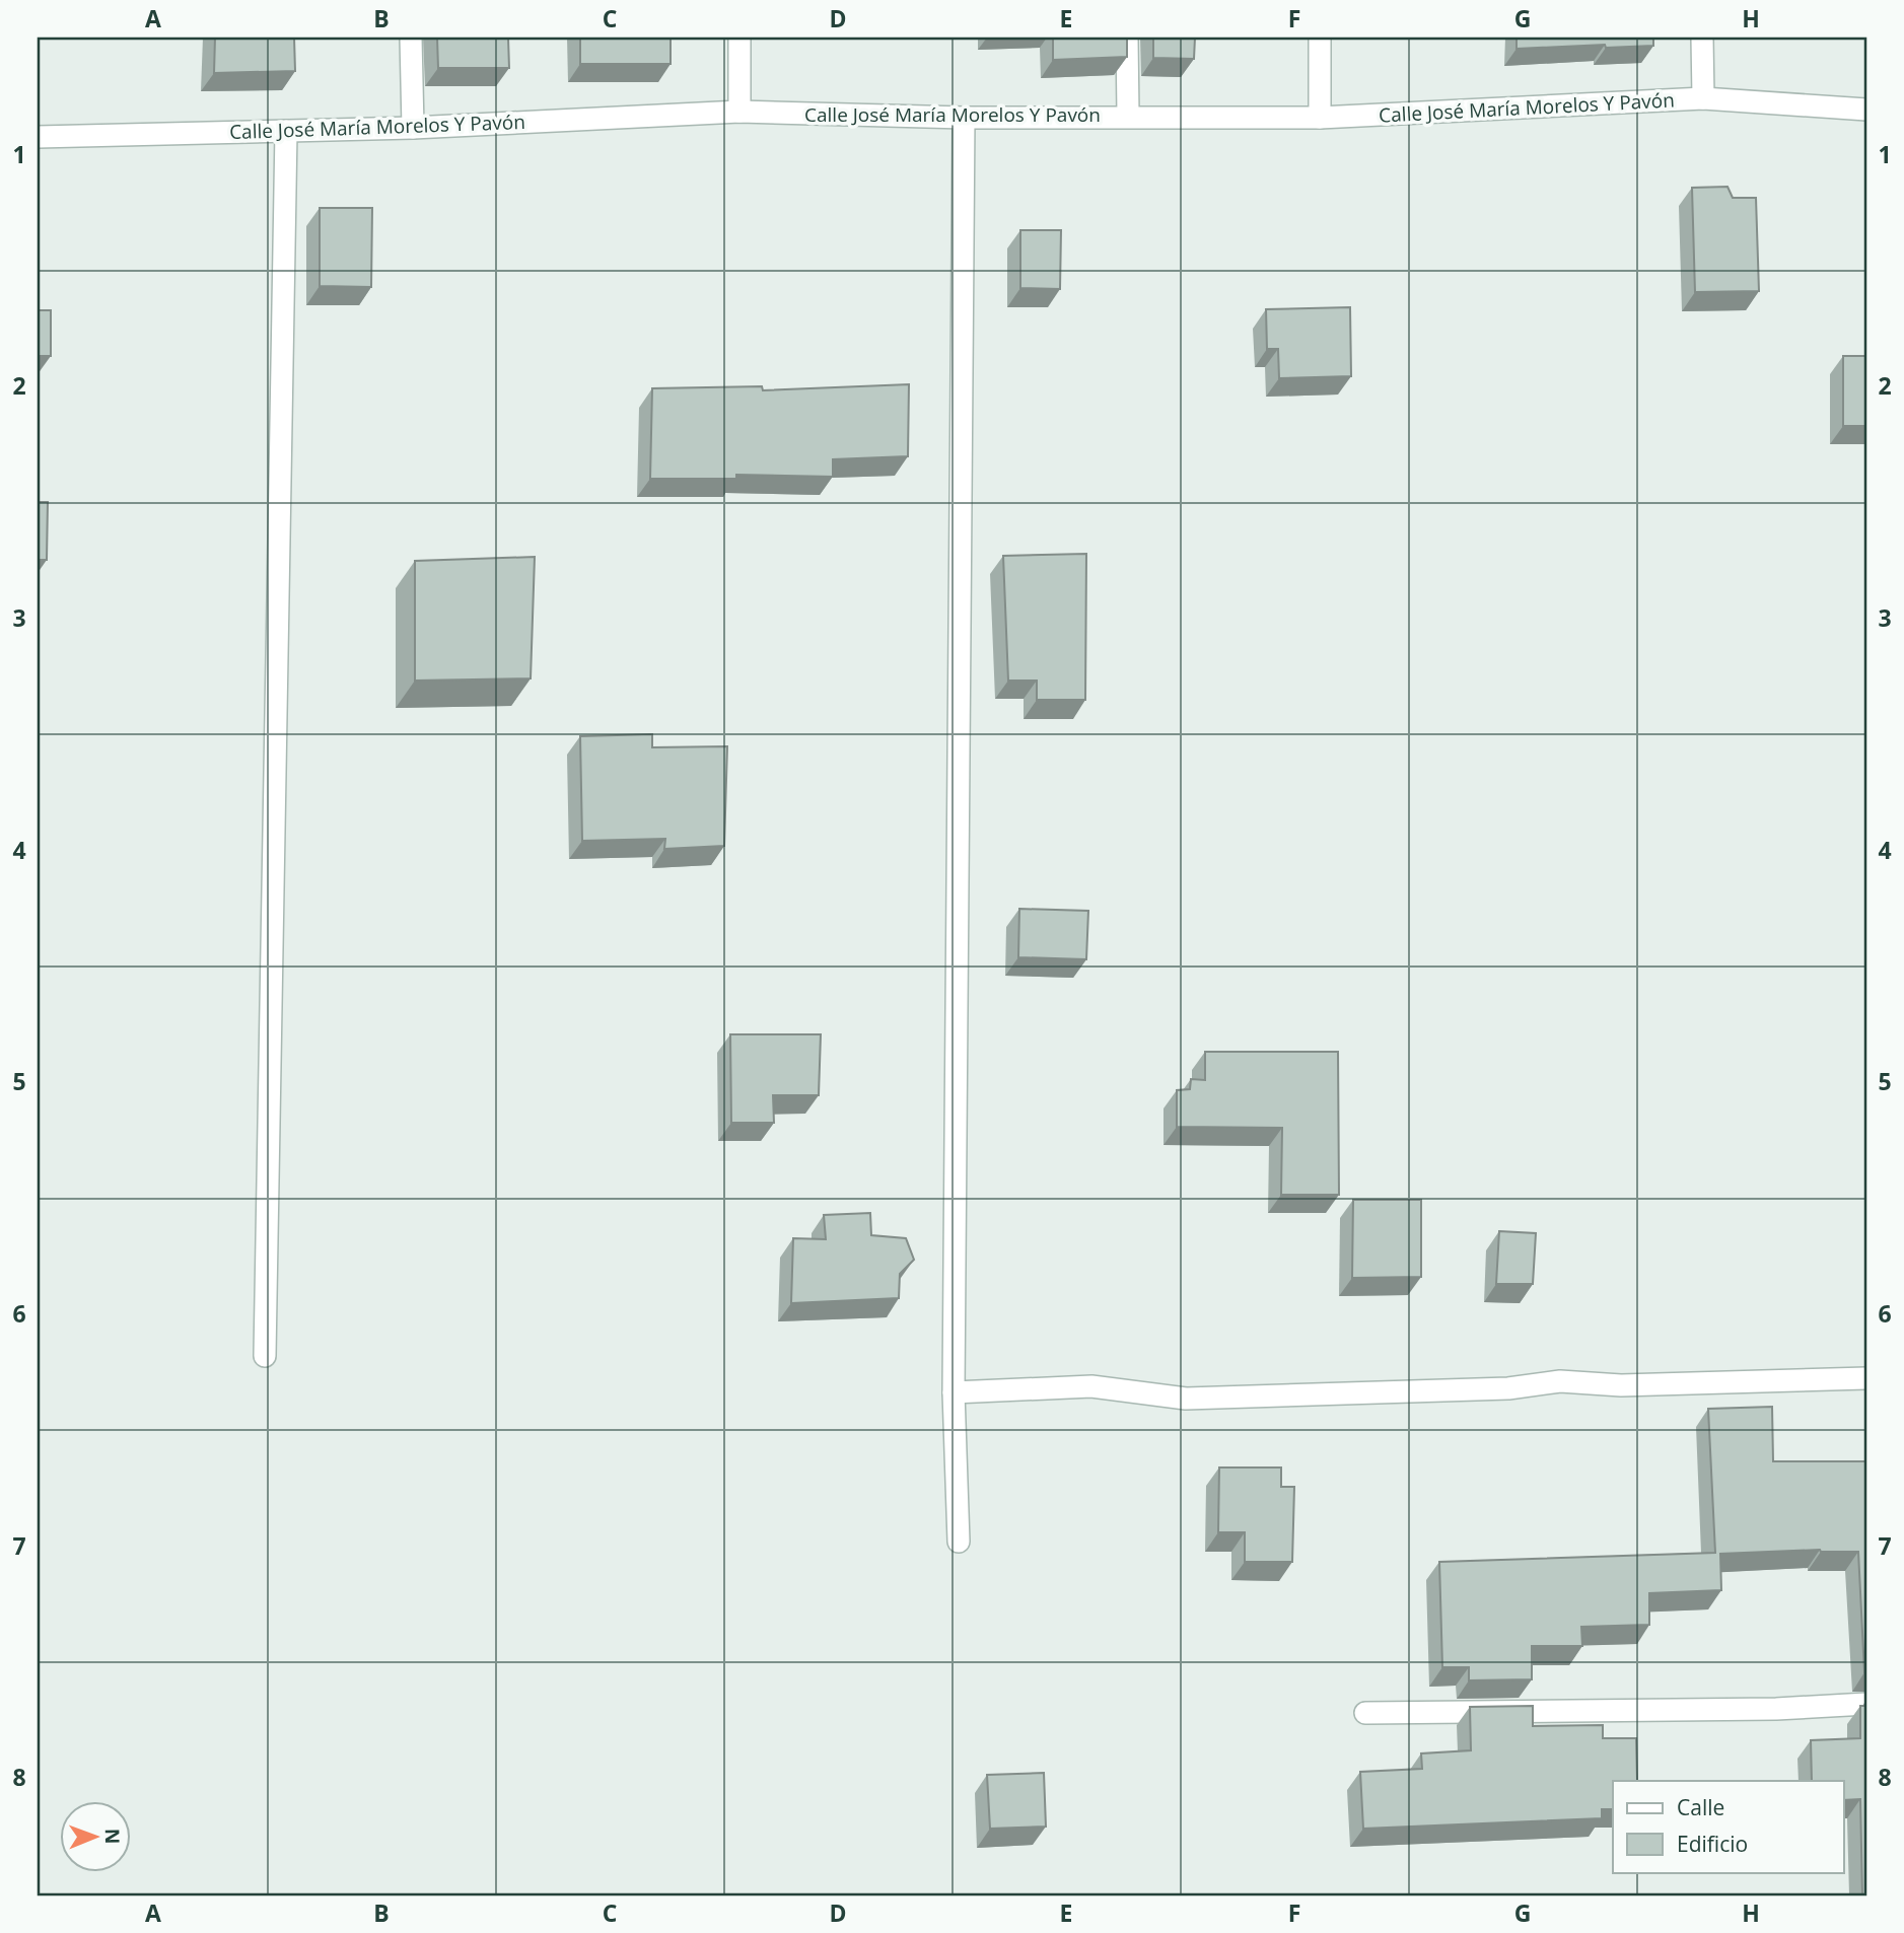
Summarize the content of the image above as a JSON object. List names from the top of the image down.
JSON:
{
  "streets": {
    "street": ["Calle José María Morelos Y Pavón"]
  },
  "legend": ["Calle", "Edificio"],
  "north": "right",
  "grid": {
    "columns": [
      "A",
      "B",
      "C",
      "D",
      "E",
      "F",
      "G",
      "H"
    ],
    "rows": [
      "1",
      "2",
      "3",
      "4",
      "5",
      "6",
      "7",
      "8"
    ]
  }
}
